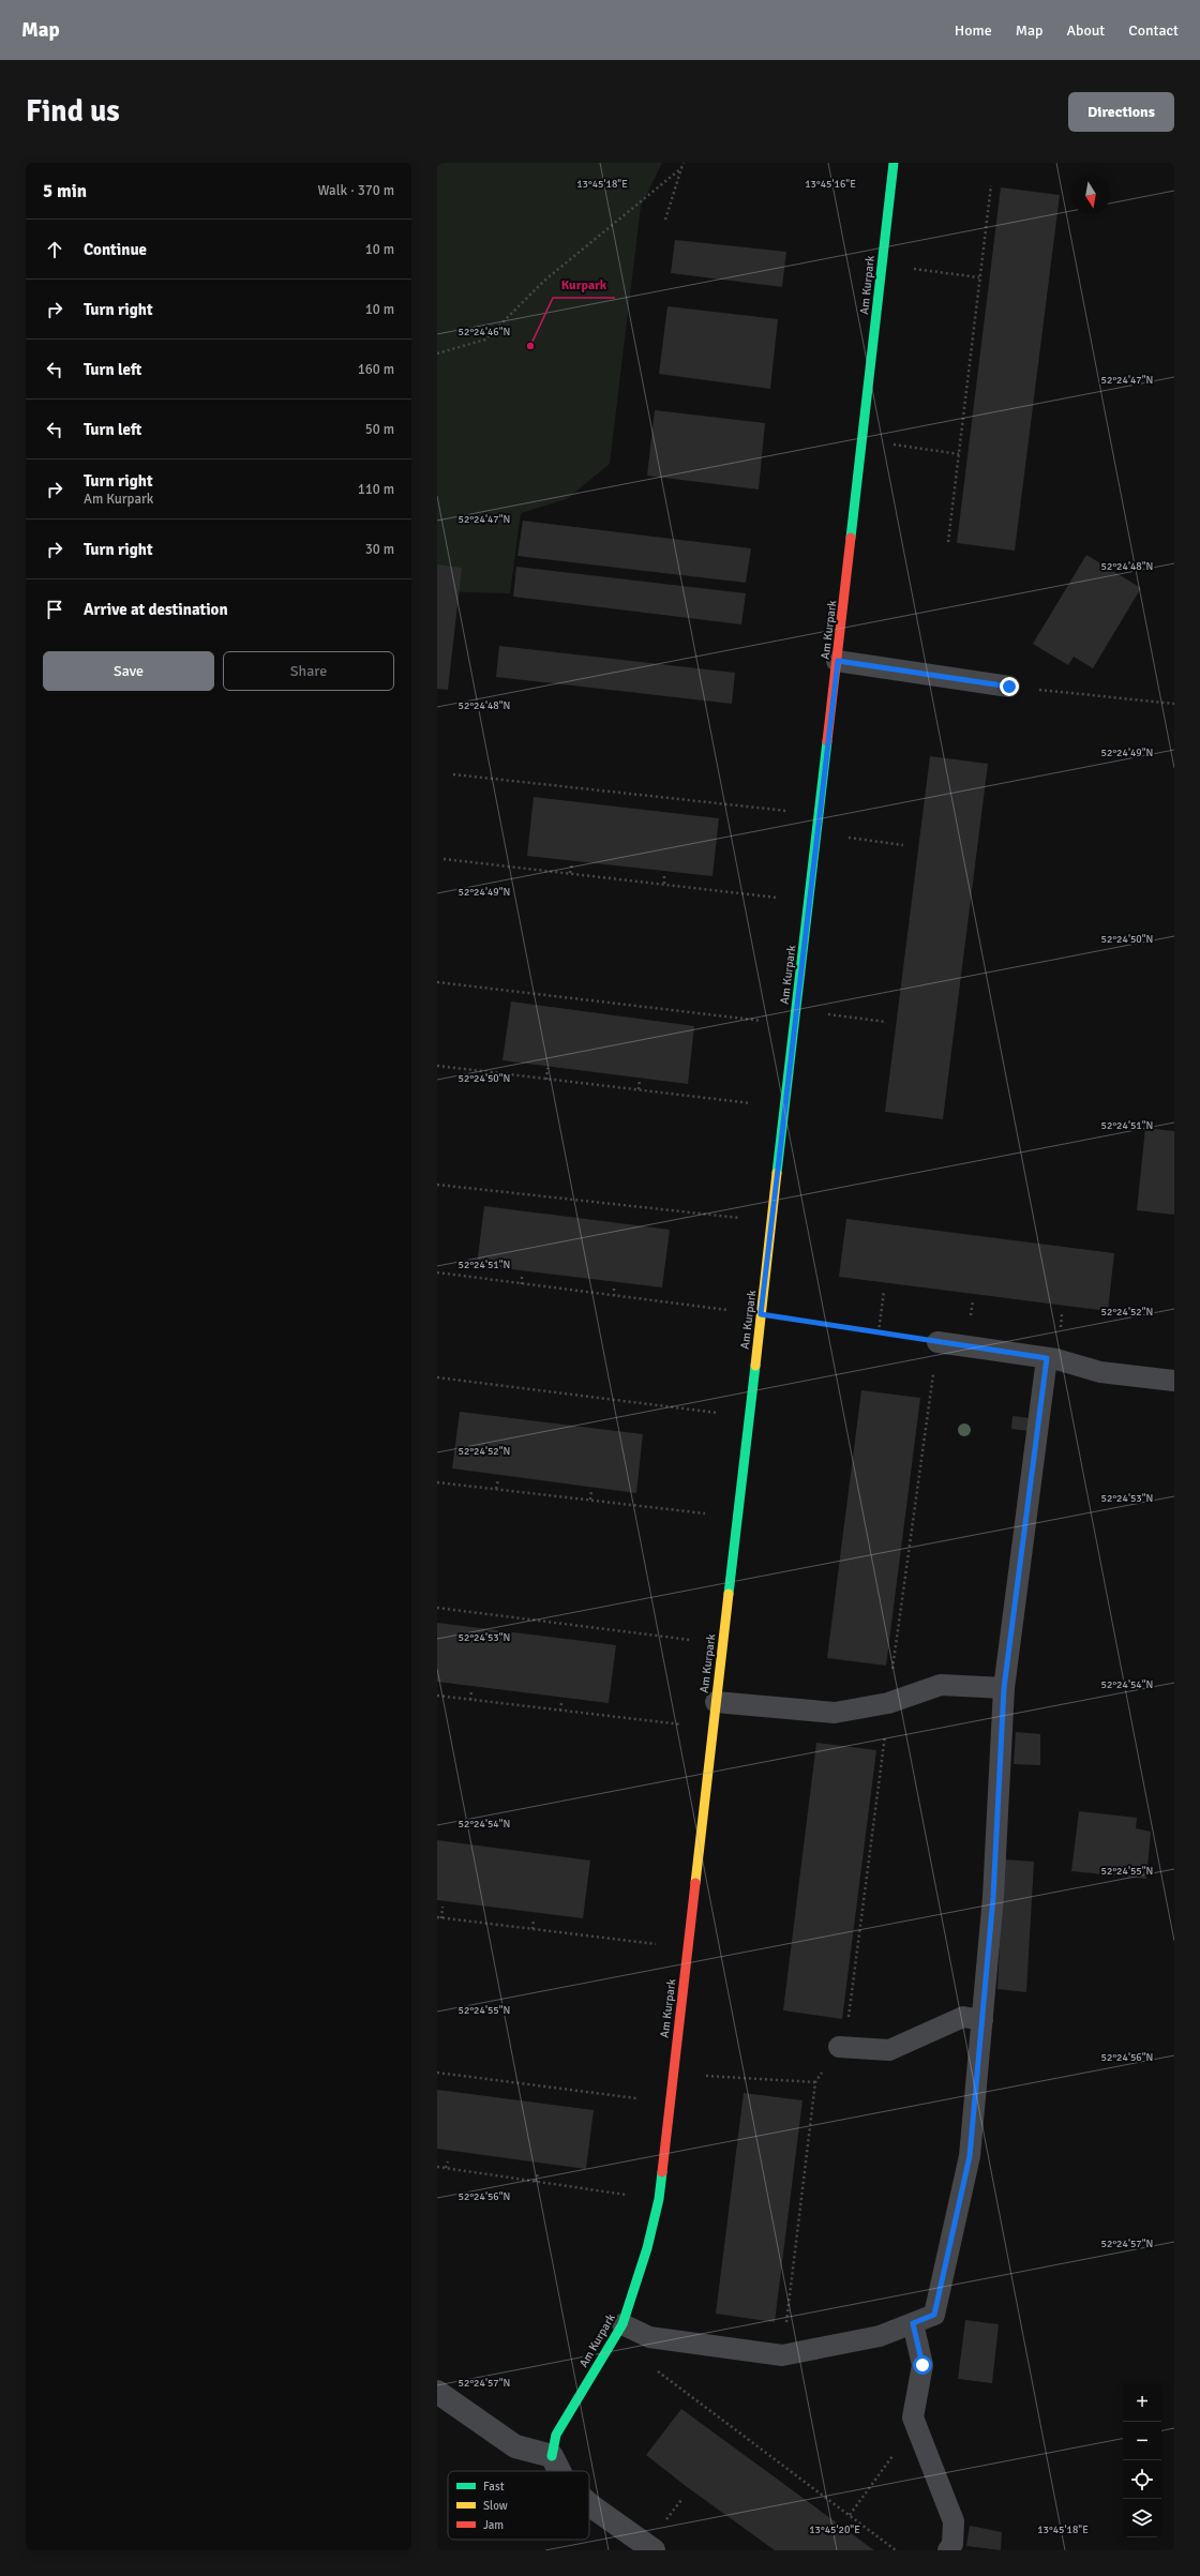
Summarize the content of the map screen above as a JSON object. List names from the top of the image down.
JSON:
{
  "streets": {
    "street": ["Am Kurpark"]
  },
  "places": ["Kurpark"],
  "legend": ["Fast", "Slow", "Jam"],
  "north": "bottom",
  "page": {
    "header": "Map",
    "nav": [
      "Home",
      "Map",
      "About",
      "Contact"
    ],
    "buttons": [
      "Directions",
      ["Save", "Share"]
    ],
    "title": "Find us",
    "heading": ["5 min", "Walk · 370 m"],
    "list": [
      ["Continue", "10 m"],
      ["Turn right", "10 m"],
      ["Turn left", "160 m"],
      ["Turn left", "50 m"],
      ["Turn right", "Am Kurpark", "110 m"],
      ["Turn right", "30 m"],
      "Arrive at destination"
    ],
    "map_buttons": ["+", "−"]
  },
  "coordinates": [
    "13°45'18\"E",
    "13°45'16\"E",
    "52°24'46\"N",
    "52°24'47\"N",
    "52°24'48\"N",
    "52°24'49\"N",
    "52°24'50\"N",
    "52°24'51\"N",
    "52°24'52\"N",
    "52°24'53\"N",
    "52°24'54\"N",
    "52°24'55\"N",
    "52°24'56\"N",
    "52°24'57\"N",
    "13°45'20\"E"
  ]
}
